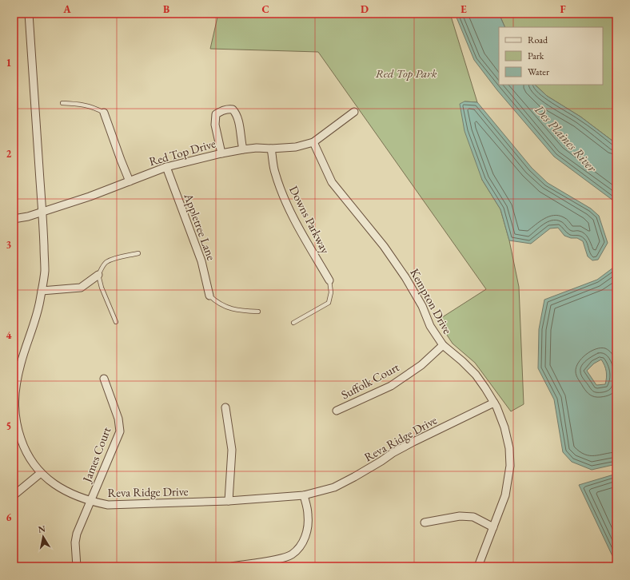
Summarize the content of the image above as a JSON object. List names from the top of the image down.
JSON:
{
  "streets": {
    "street": [
      "Red Top Drive",
      "Downs Parkway",
      "Appletree Lane",
      "Kempton Drive",
      "Suffolk Court",
      "Reva Ridge Drive",
      "James Court"
    ]
  },
  "crossings": [
    ["Red Top Drive", "Downs Parkway"],
    ["Red Top Drive", "Appletree Lane"],
    ["Red Top Drive", "Kempton Drive"],
    ["Red Top Drive", "Reva Ridge Drive"],
    ["Kempton Drive", "Suffolk Court"],
    ["Kempton Drive", "Reva Ridge Drive"],
    ["Reva Ridge Drive", "James Court"]
  ],
  "water": ["Des Plaines River"],
  "parks": ["Red Top Park"],
  "legend": ["Road", "Park", "Water"],
  "north": "top",
  "grid": {
    "columns": [
      "A",
      "B",
      "C",
      "D",
      "E",
      "F"
    ],
    "rows": [
      "1",
      "2",
      "3",
      "4",
      "5",
      "6"
    ]
  }
}
